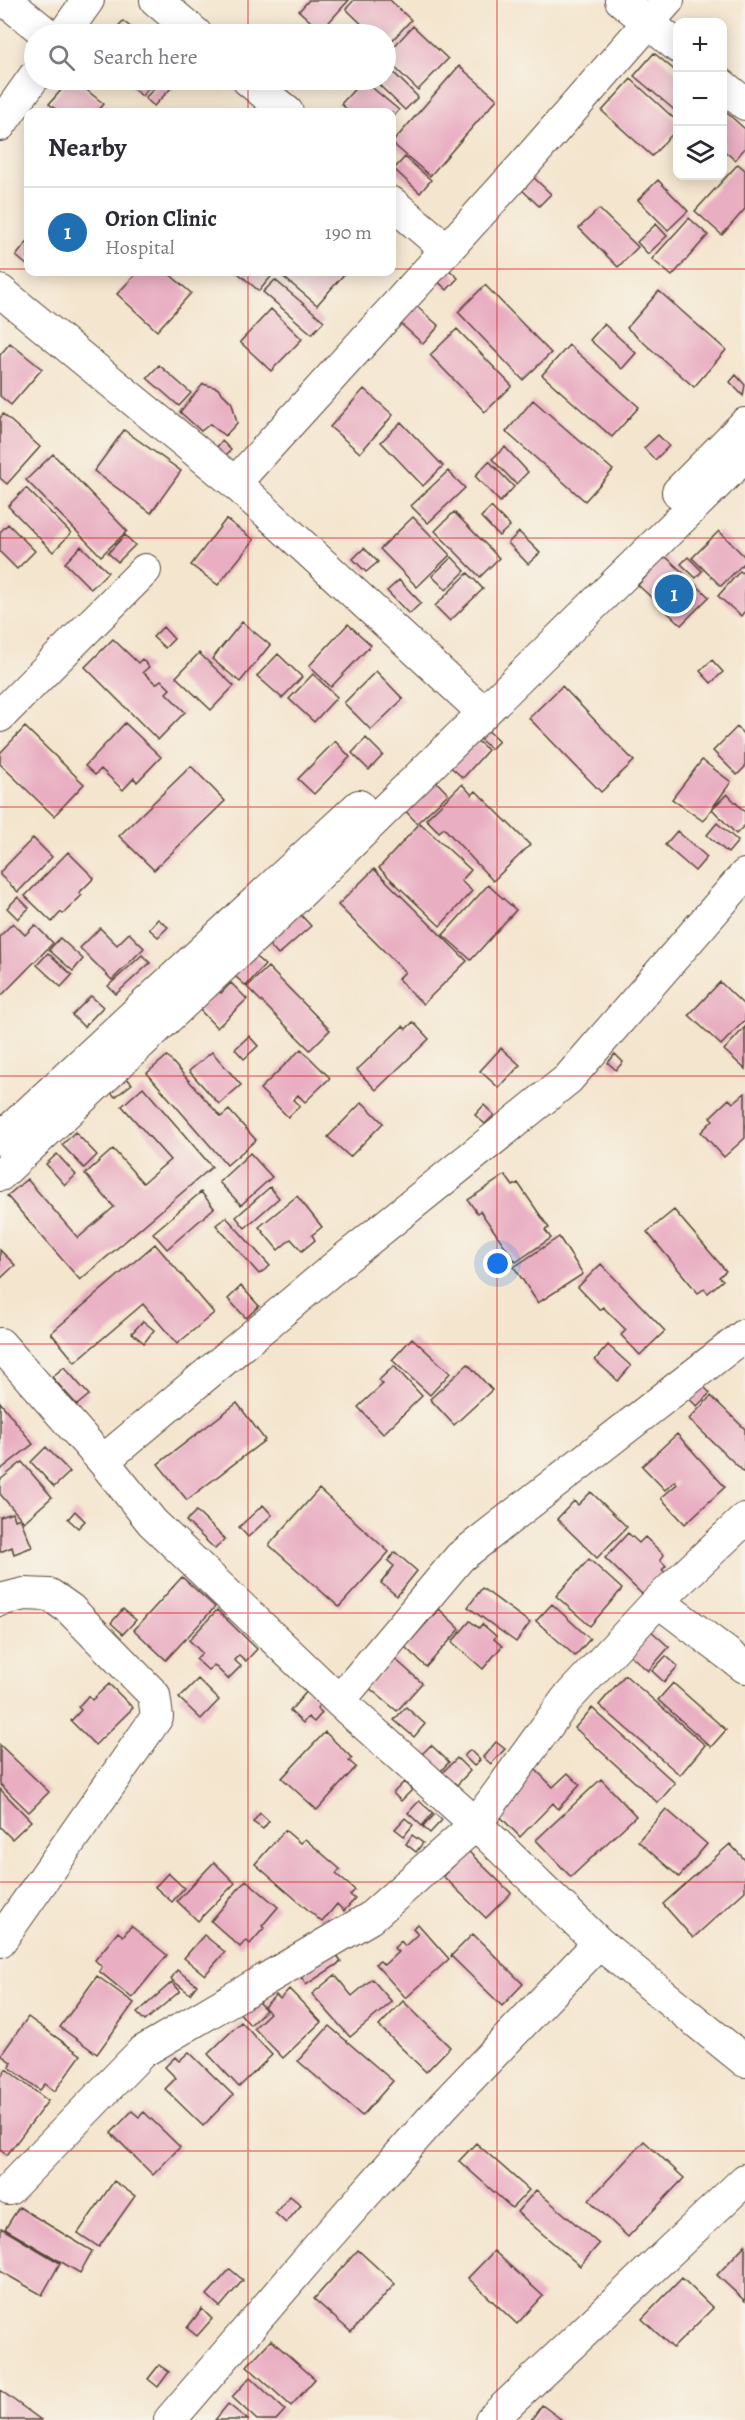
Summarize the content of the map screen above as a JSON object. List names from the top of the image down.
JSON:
{
  "page": {
    "map_buttons": ["+", "−"],
    "search": "Search here",
    "heading": "Nearby",
    "list": [
      {
        "mark": "1",
        "name": "Orion Clinic",
        "note": "Hospital",
        "value": "190 m"
      }
    ],
    "pins": "1"
  }
}
